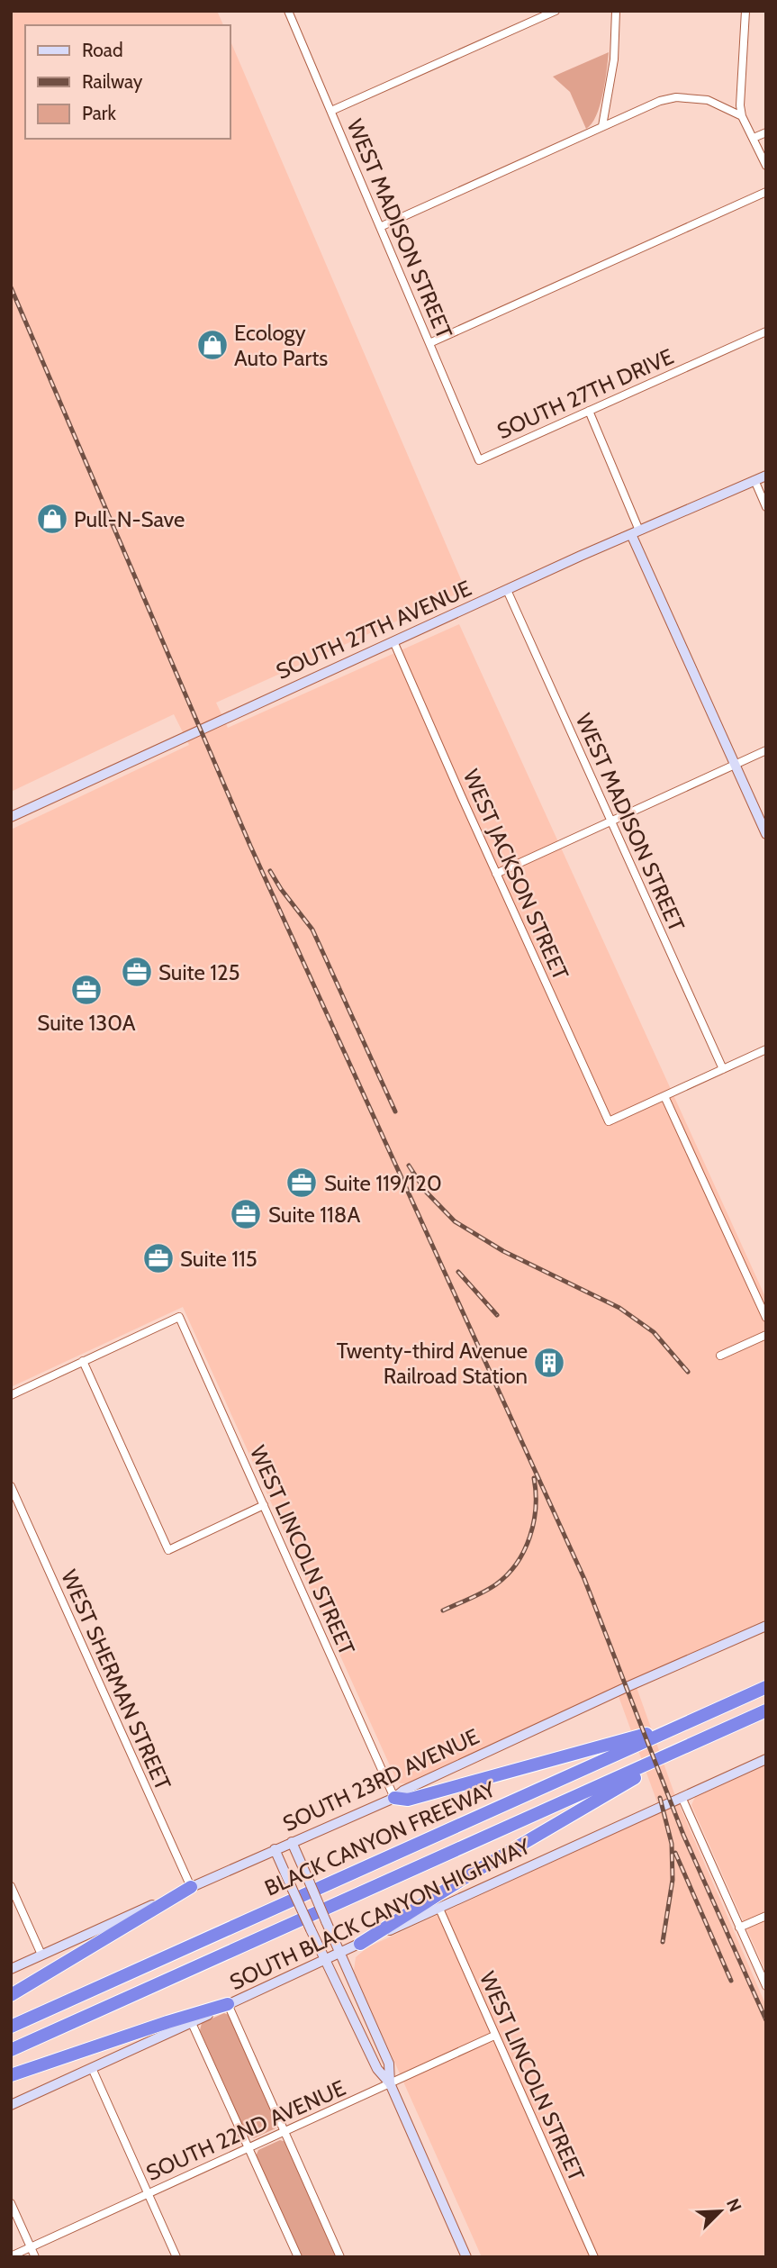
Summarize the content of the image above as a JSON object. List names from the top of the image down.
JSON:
{
  "streets": {
    "highway": ["BLACK CANYON FREEWAY"],
    "main road": ["SOUTH 27TH AVENUE", "SOUTH 23RD AVENUE", "SOUTH BLACK CANYON HIGHWAY"],
    "street": [
      "WEST MADISON STREET",
      "SOUTH 27TH DRIVE",
      "WEST JACKSON STREET",
      "WEST LINCOLN STREET",
      "WEST SHERMAN STREET",
      "SOUTH 22ND AVENUE"
    ]
  },
  "crossings": [
    ["WEST MADISON STREET", "SOUTH 27TH DRIVE"],
    ["WEST MADISON STREET", "SOUTH 27TH AVENUE"],
    ["SOUTH 27TH AVENUE", "WEST JACKSON STREET"],
    ["WEST LINCOLN STREET", "SOUTH 23RD AVENUE"],
    ["WEST LINCOLN STREET", "SOUTH BLACK CANYON HIGHWAY"],
    ["WEST LINCOLN STREET", "SOUTH 22ND AVENUE"],
    ["WEST SHERMAN STREET", "SOUTH 23RD AVENUE"]
  ],
  "places": {
    "shop": ["Ecology Auto Parts", "Pull-N-Save"],
    "office": [
      "Suite 125",
      "Suite 130A",
      "Suite 119/120",
      "Suite 118A",
      "Suite 115"
    ],
    "building": ["Twenty-third Avenue Railroad Station"]
  },
  "legend": ["Road", "Railway", "Park"],
  "north": "top right"
}
